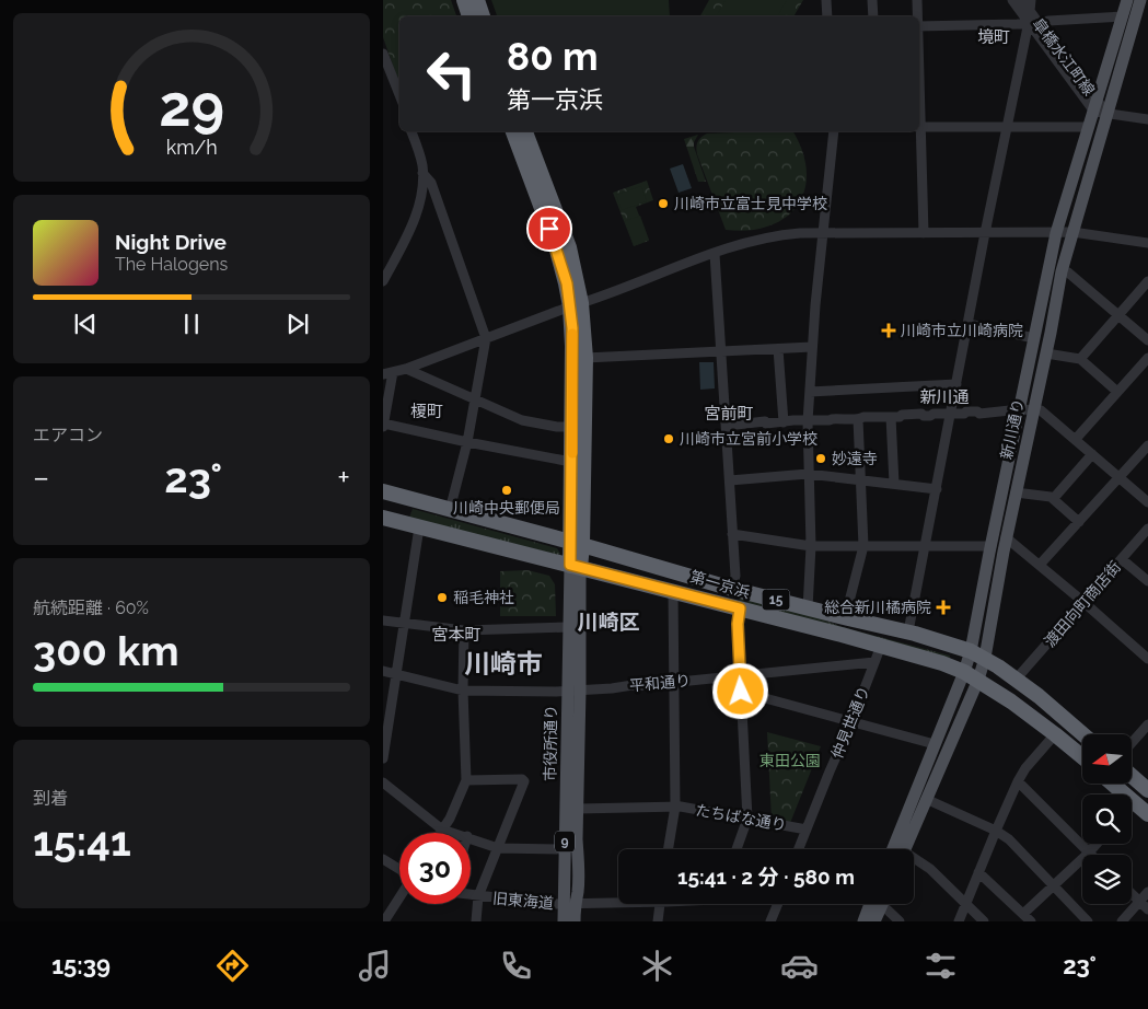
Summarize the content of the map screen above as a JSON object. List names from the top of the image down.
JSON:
{
  "streets": {
    "highway": ["第一京浜", "15"],
    "main road": ["新川通り", "市役所通り", "9"],
    "street": [
      "皐橋水江町線",
      "渡田向町商店街",
      "平和通り",
      "仲見世通り",
      "たちばな通り",
      "旧東海道"
    ]
  },
  "crossings": [
    ["皐橋水江町線", "新川通り"],
    ["新川通り", "第一京浜"],
    ["第一京浜", "渡田向町商店街"],
    ["第一京浜", "仲見世通り"],
    ["第一京浜", "市役所通り"],
    ["第一京浜", "たちばな通り"],
    ["平和通り", "仲見世通り"],
    ["平和通り", "市役所通り"],
    ["平和通り", "たちばな通り"],
    ["仲見世通り", "たちばな通り"],
    ["市役所通り", "たちばな通り"],
    ["市役所通り", "旧東海道"]
  ],
  "districts": [
    "境町",
    "新川通",
    "榎町",
    "宮前町",
    "川崎区",
    "宮本町",
    "川崎市"
  ],
  "parks": ["東田公園"],
  "places": {
    "other": [
      "川崎市立富士見中学校",
      "川崎市立宮前小学校",
      "妙遠寺",
      "川崎中央郵便局",
      "稲毛神社"
    ],
    "health": ["川崎市立川崎病院", "総合新川橘病院"]
  },
  "north": "left",
  "page": {
    "turn": ["80 m", "第一京浜"],
    "song": ["Night Drive", "The Halogens"],
    "tile": [
      "エアコン",
      ["航続距離 · 60%", "300 km"],
      ["到着", "15:41"]
    ],
    "heat": ["−", "23°", "+"],
    "limit": "30",
    "trip": "15:41 · 2 分 · 580 m",
    "tabs": ["15:39", "23°"],
    "gauge": ["29", "km/h"]
  }
}
